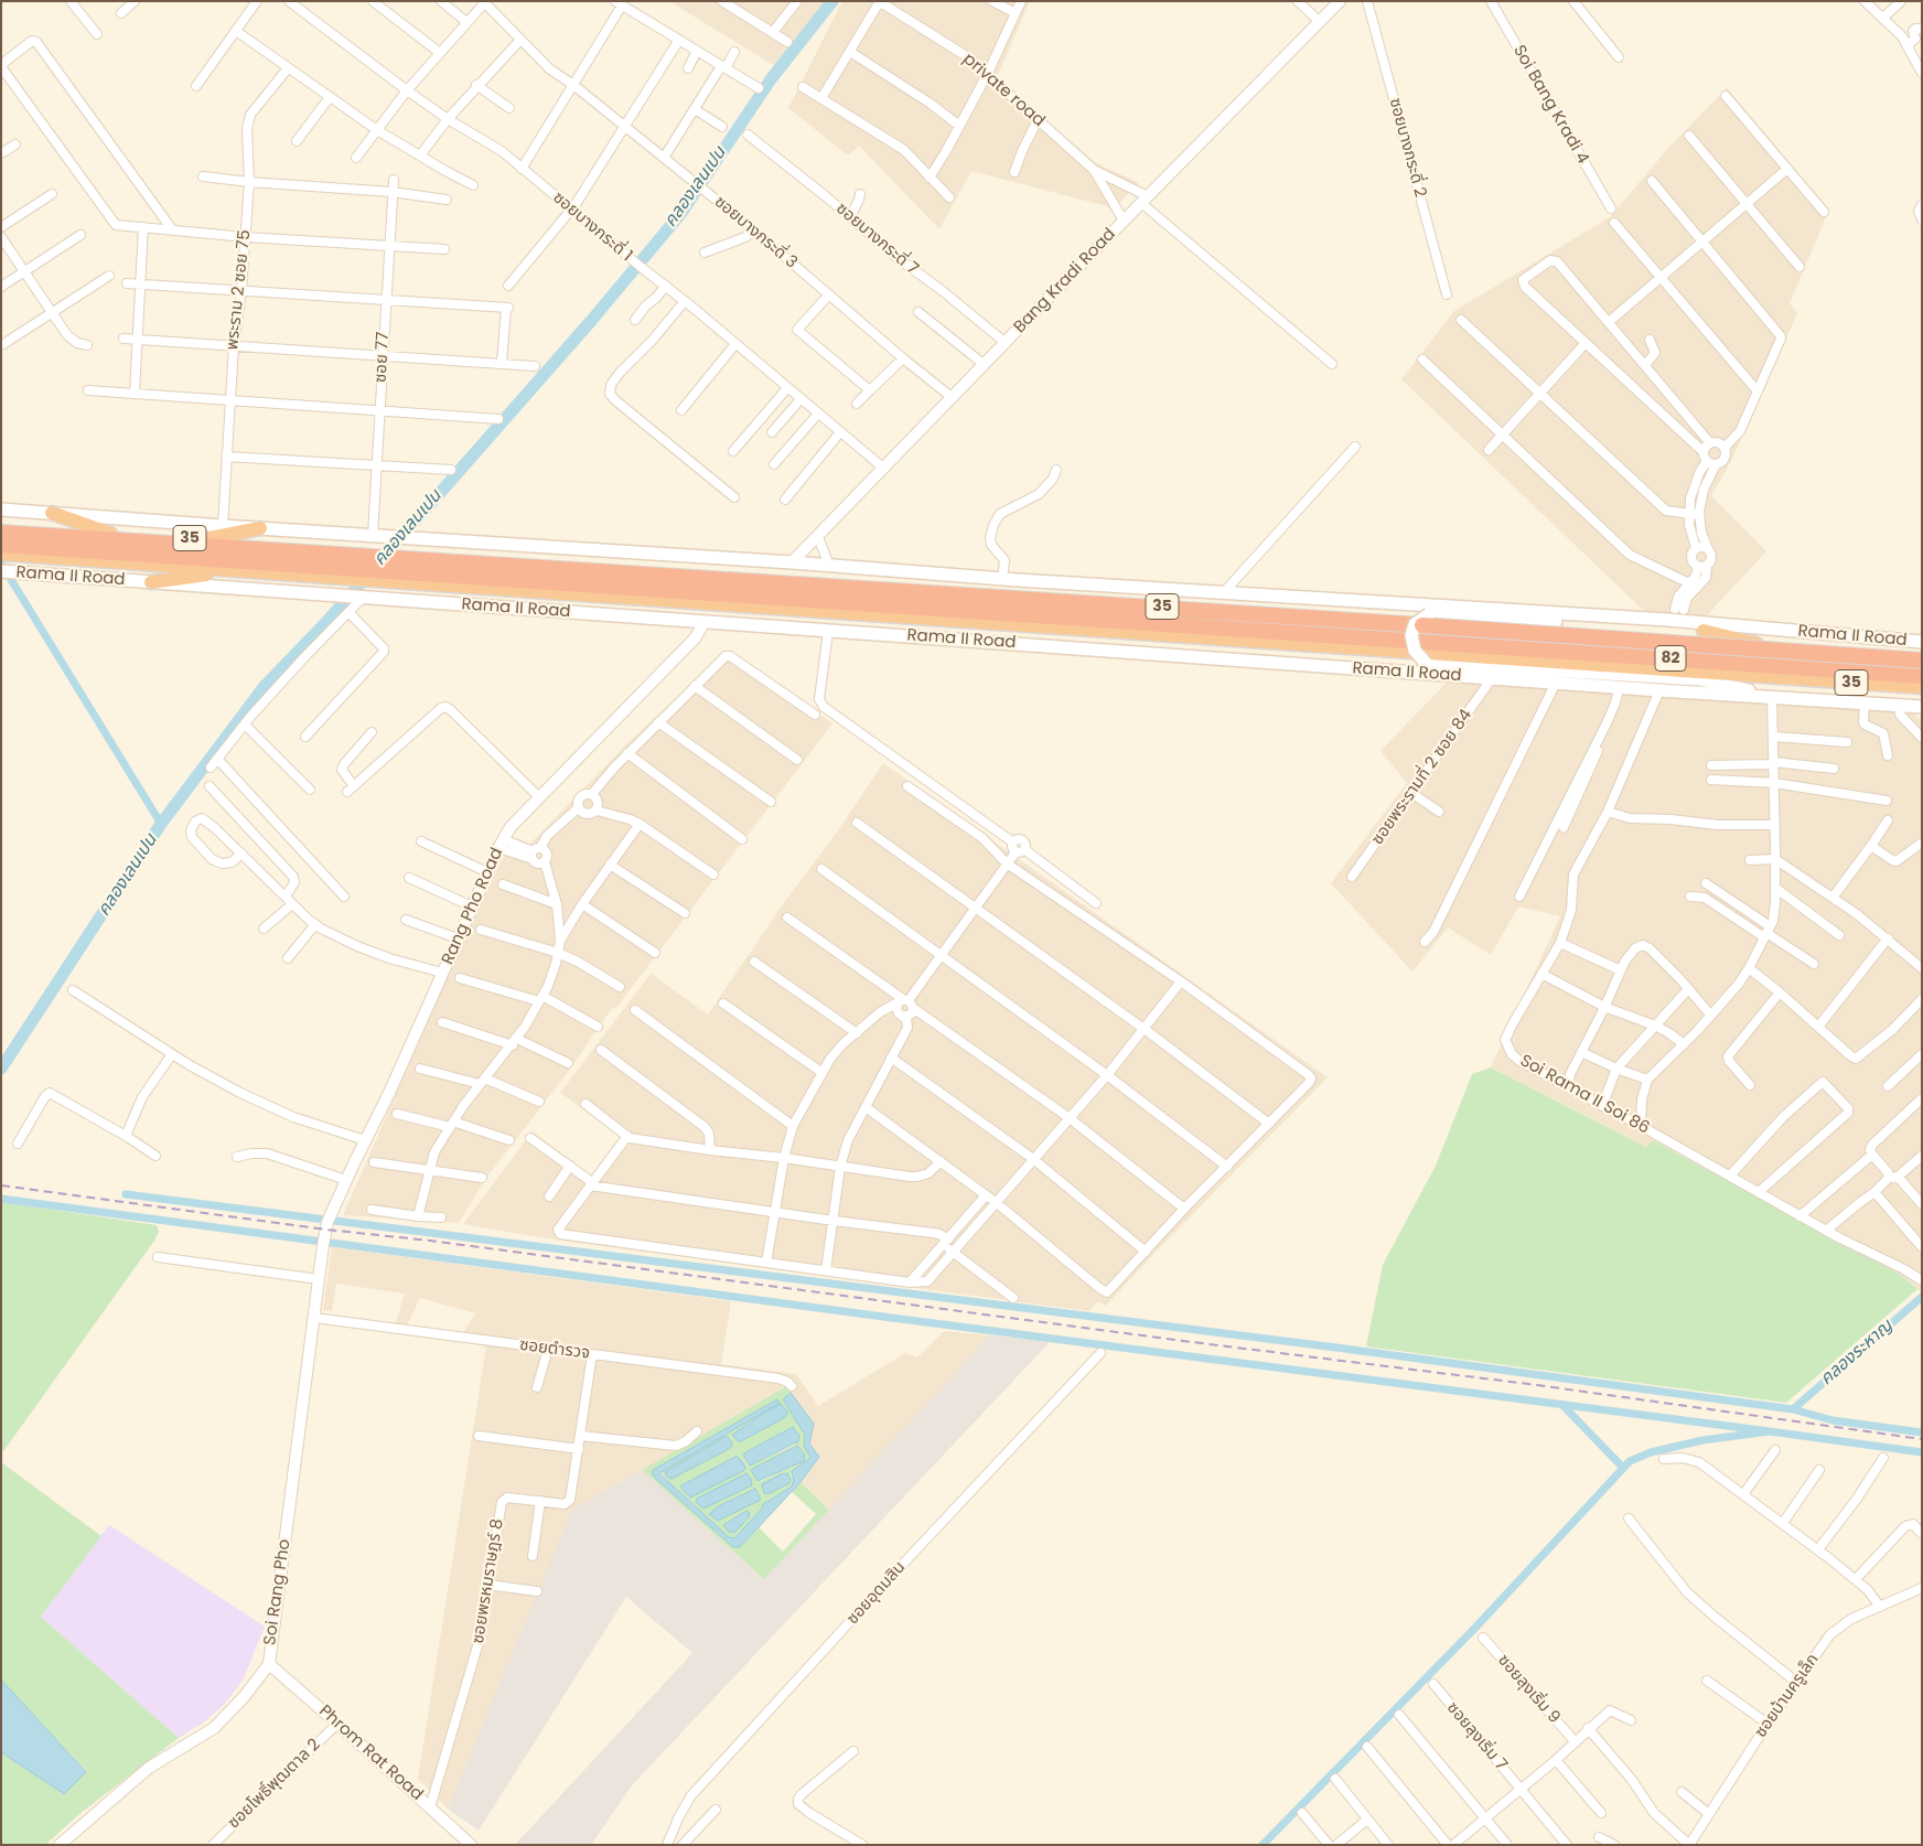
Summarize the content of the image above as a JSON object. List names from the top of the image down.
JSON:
{
  "streets": {
    "highway": ["35", "Rama II Road", "82"],
    "street": [
      "private road",
      "Soi Bang Kradi 4",
      "ซอยบางกระดี่ 2",
      "ซอยบางกระดี่ 1",
      "ซอยบางกระดี่ 3",
      "ซอยบางกระดี่ 7",
      "Bang Kradi Road",
      "พระราม 2 ซอย 75",
      "ซอย 77",
      "ซอยพระรามที่ 2 ซอย 84",
      "Rang Pho Road",
      "Soi Rama II Soi 86",
      "ซอยตำรวจ",
      "ซอยพรหมราษฎร์ 8",
      "Soi Rang Pho",
      "ซอยอุดมสิน",
      "ซอยลุงเริ่ม 9",
      "ซอยบ้านครูเล็ก",
      "ซอยลุงเริ่ม 7",
      "Phrom Rat Road",
      "ซอยโพธิ์พุฒตาล 2"
    ]
  },
  "crossings": [
    ["ซอยบางกระดี่ 1", "Bang Kradi Road"],
    ["ซอยบางกระดี่ 3", "Bang Kradi Road"],
    ["ซอยบางกระดี่ 7", "Bang Kradi Road"],
    ["Bang Kradi Road", "Rama II Road"],
    ["พระราม 2 ซอย 75", "Rama II Road"],
    ["ซอย 77", "Rama II Road"],
    ["Rama II Road", "82"],
    ["Rama II Road", "ซอยพระรามที่ 2 ซอย 84"],
    ["Rama II Road", "Rang Pho Road"],
    ["Rama II Road", "Soi Rama II Soi 86"],
    ["Rang Pho Road", "Soi Rang Pho"],
    ["ซอยตำรวจ", "ซอยพรหมราษฎร์ 8"],
    ["ซอยตำรวจ", "Soi Rang Pho"],
    ["ซอยพรหมราษฎร์ 8", "Phrom Rat Road"],
    ["Soi Rang Pho", "Phrom Rat Road"],
    ["Phrom Rat Road", "ซอยโพธิ์พุฒตาล 2"]
  ],
  "water": ["คลองเลนเปน", "คลองระหาญ"]
}
